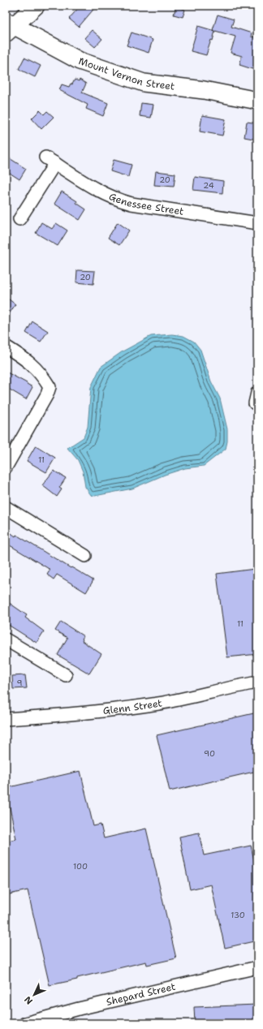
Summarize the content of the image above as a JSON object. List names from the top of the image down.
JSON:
{
  "streets": {
    "main road": ["Mount Vernon Street"],
    "street": ["Genessee Street", "Glenn Street", "Shepard Street"]
  },
  "house_numbers": [
    "20",
    "24",
    "20",
    "11",
    "11",
    "9",
    "90",
    "100",
    "130"
  ],
  "north": "bottom left"
}
